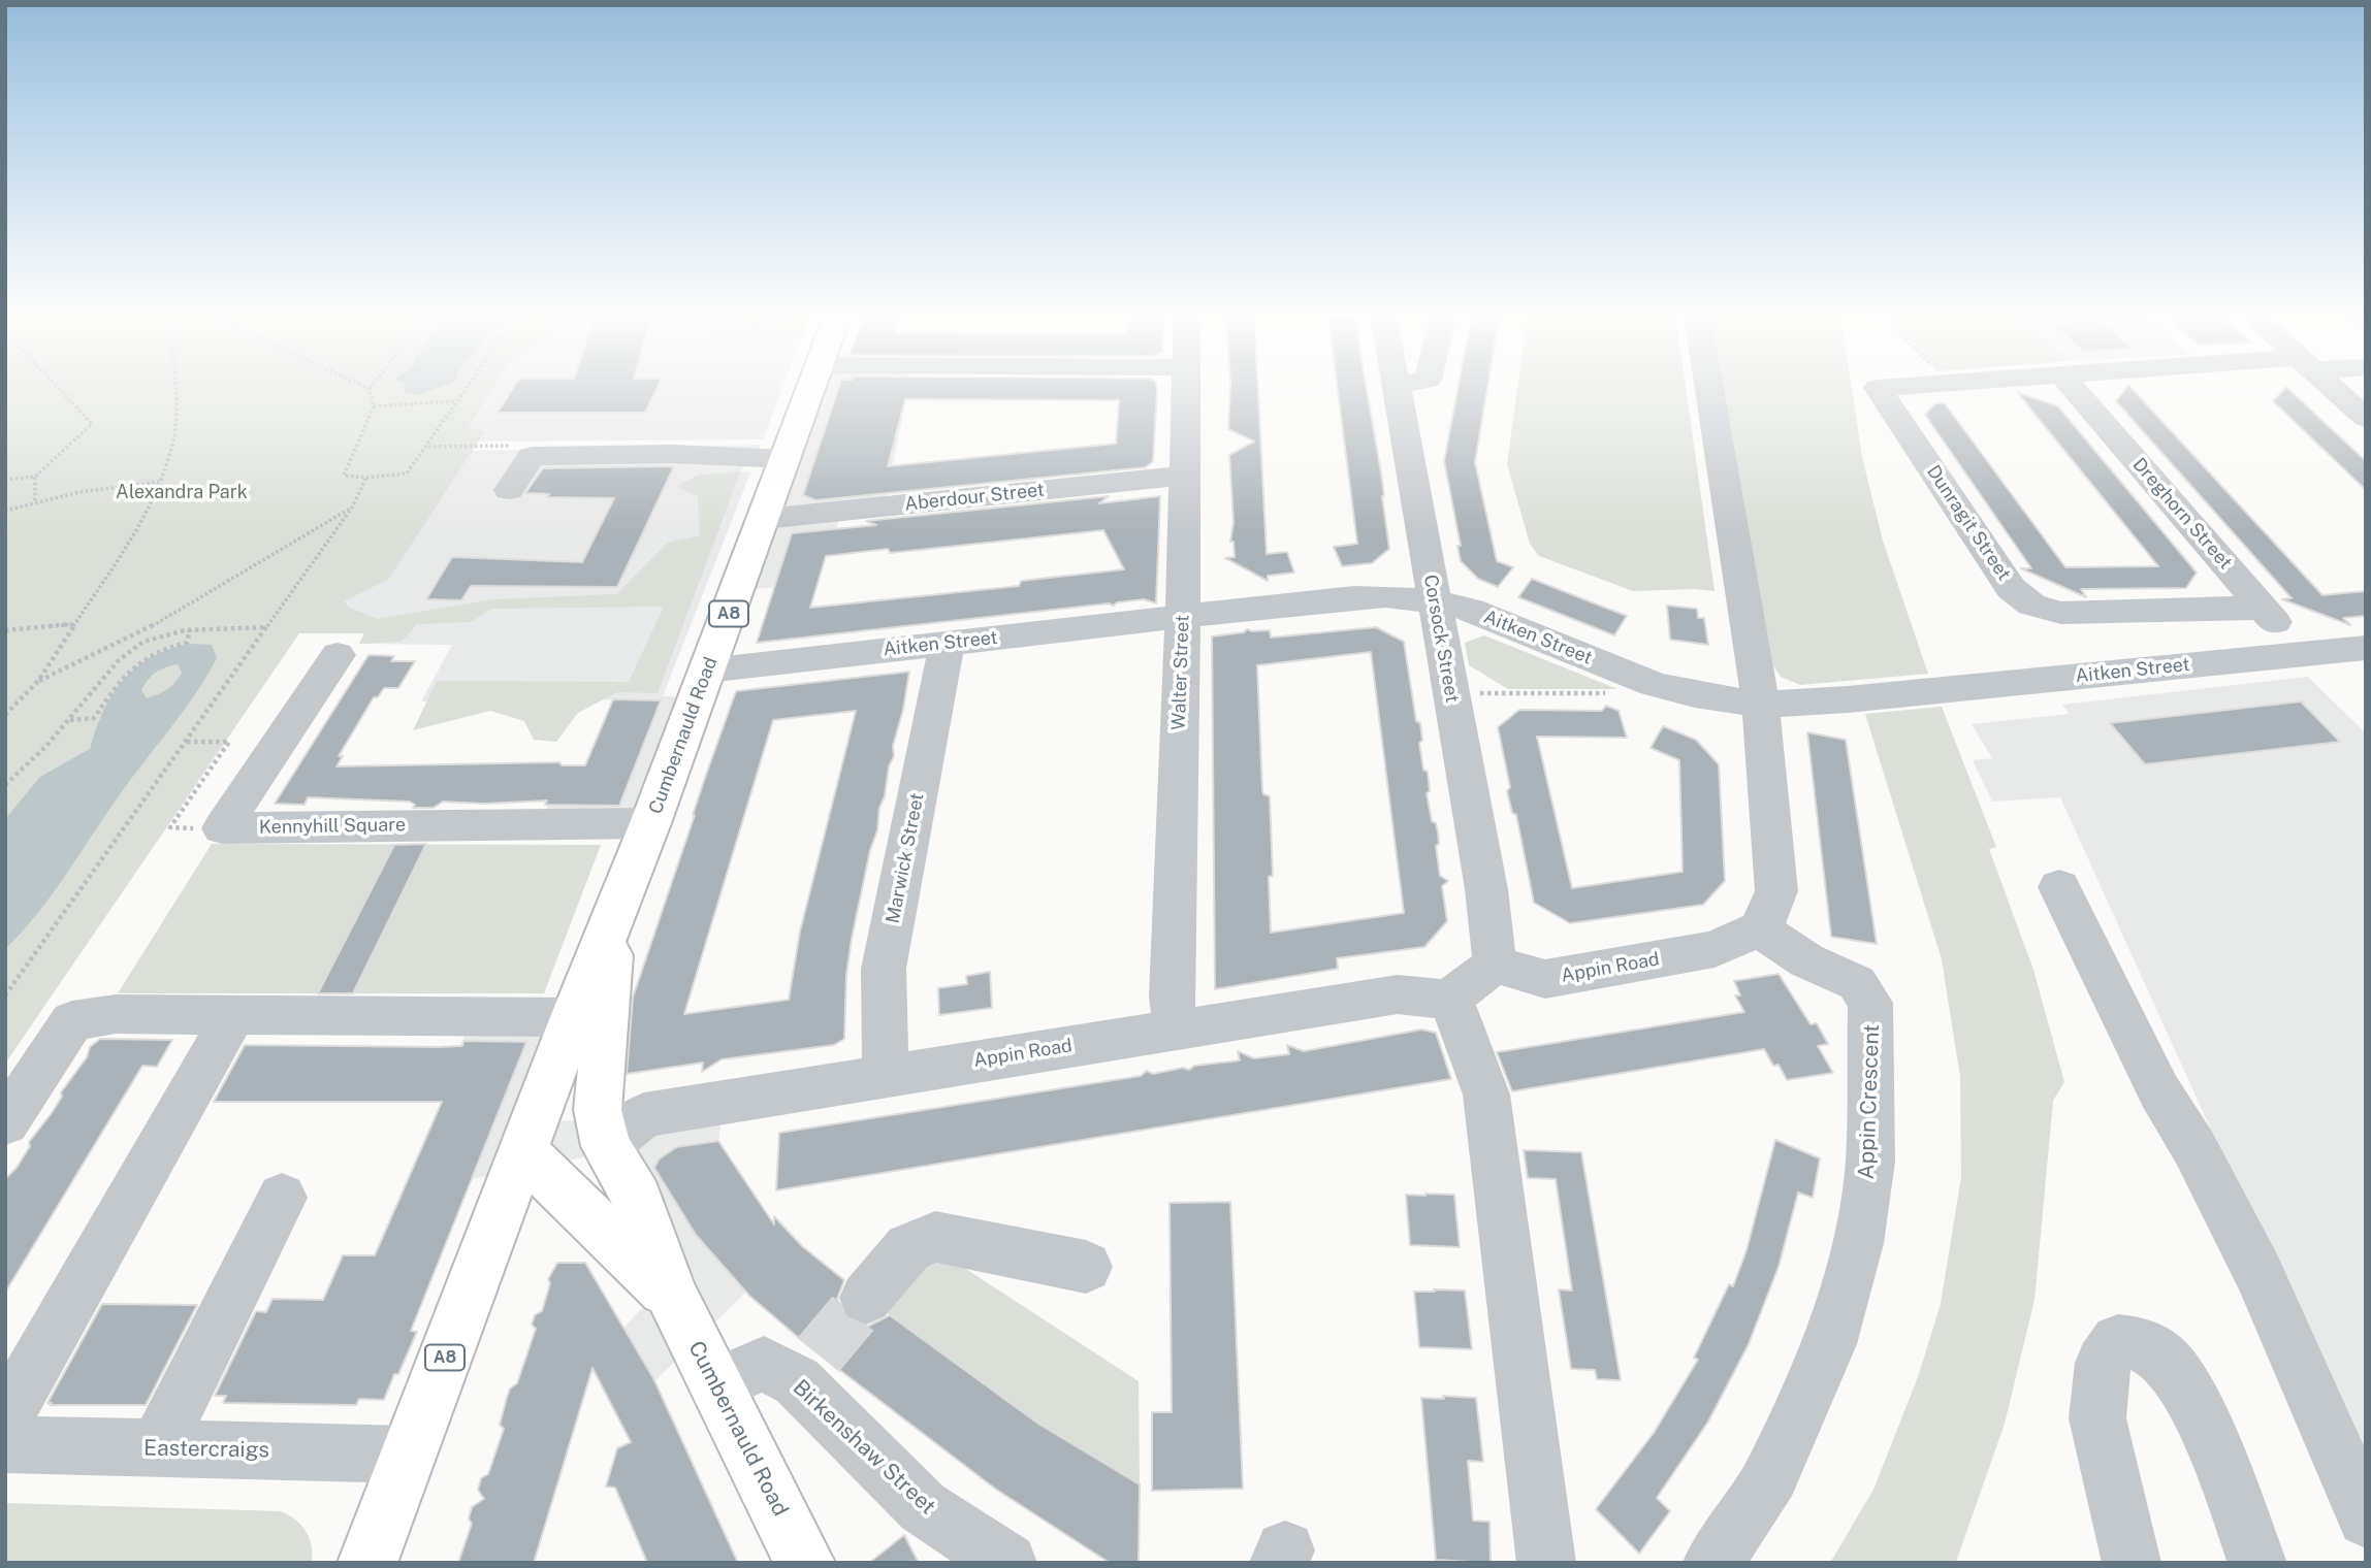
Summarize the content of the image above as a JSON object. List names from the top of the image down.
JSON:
{
  "streets": {
    "main road": ["A8", "Cumbernauld Road"],
    "street": [
      "Aberdour Street",
      "Dreghorn Street",
      "Dunragit Street",
      "Aitken Street",
      "Corsock Street",
      "Walter Street",
      "Kennyhill Square",
      "Marwick Street",
      "Appin Road",
      "Appin Crescent",
      "Birkenshaw Street",
      "Eastercraigs"
    ]
  },
  "crossings": [
    ["Aberdour Street", "Walter Street"],
    ["Aberdour Street", "Cumbernauld Road"],
    ["Dreghorn Street", "Dunragit Street"],
    ["Dreghorn Street", "Aitken Street"],
    ["A8", "Cumbernauld Road"],
    ["A8", "Eastercraigs"],
    ["Aitken Street", "Corsock Street"],
    ["Aitken Street", "Walter Street"],
    ["Aitken Street", "Cumbernauld Road"],
    ["Aitken Street", "Marwick Street"],
    ["Corsock Street", "Appin Road"],
    ["Walter Street", "Appin Road"],
    ["Cumbernauld Road", "Kennyhill Square"],
    ["Cumbernauld Road", "Appin Road"],
    ["Cumbernauld Road", "Birkenshaw Street"],
    ["Marwick Street", "Appin Road"],
    ["Appin Road", "Appin Crescent"]
  ],
  "parks": ["Alexandra Park"]
}
